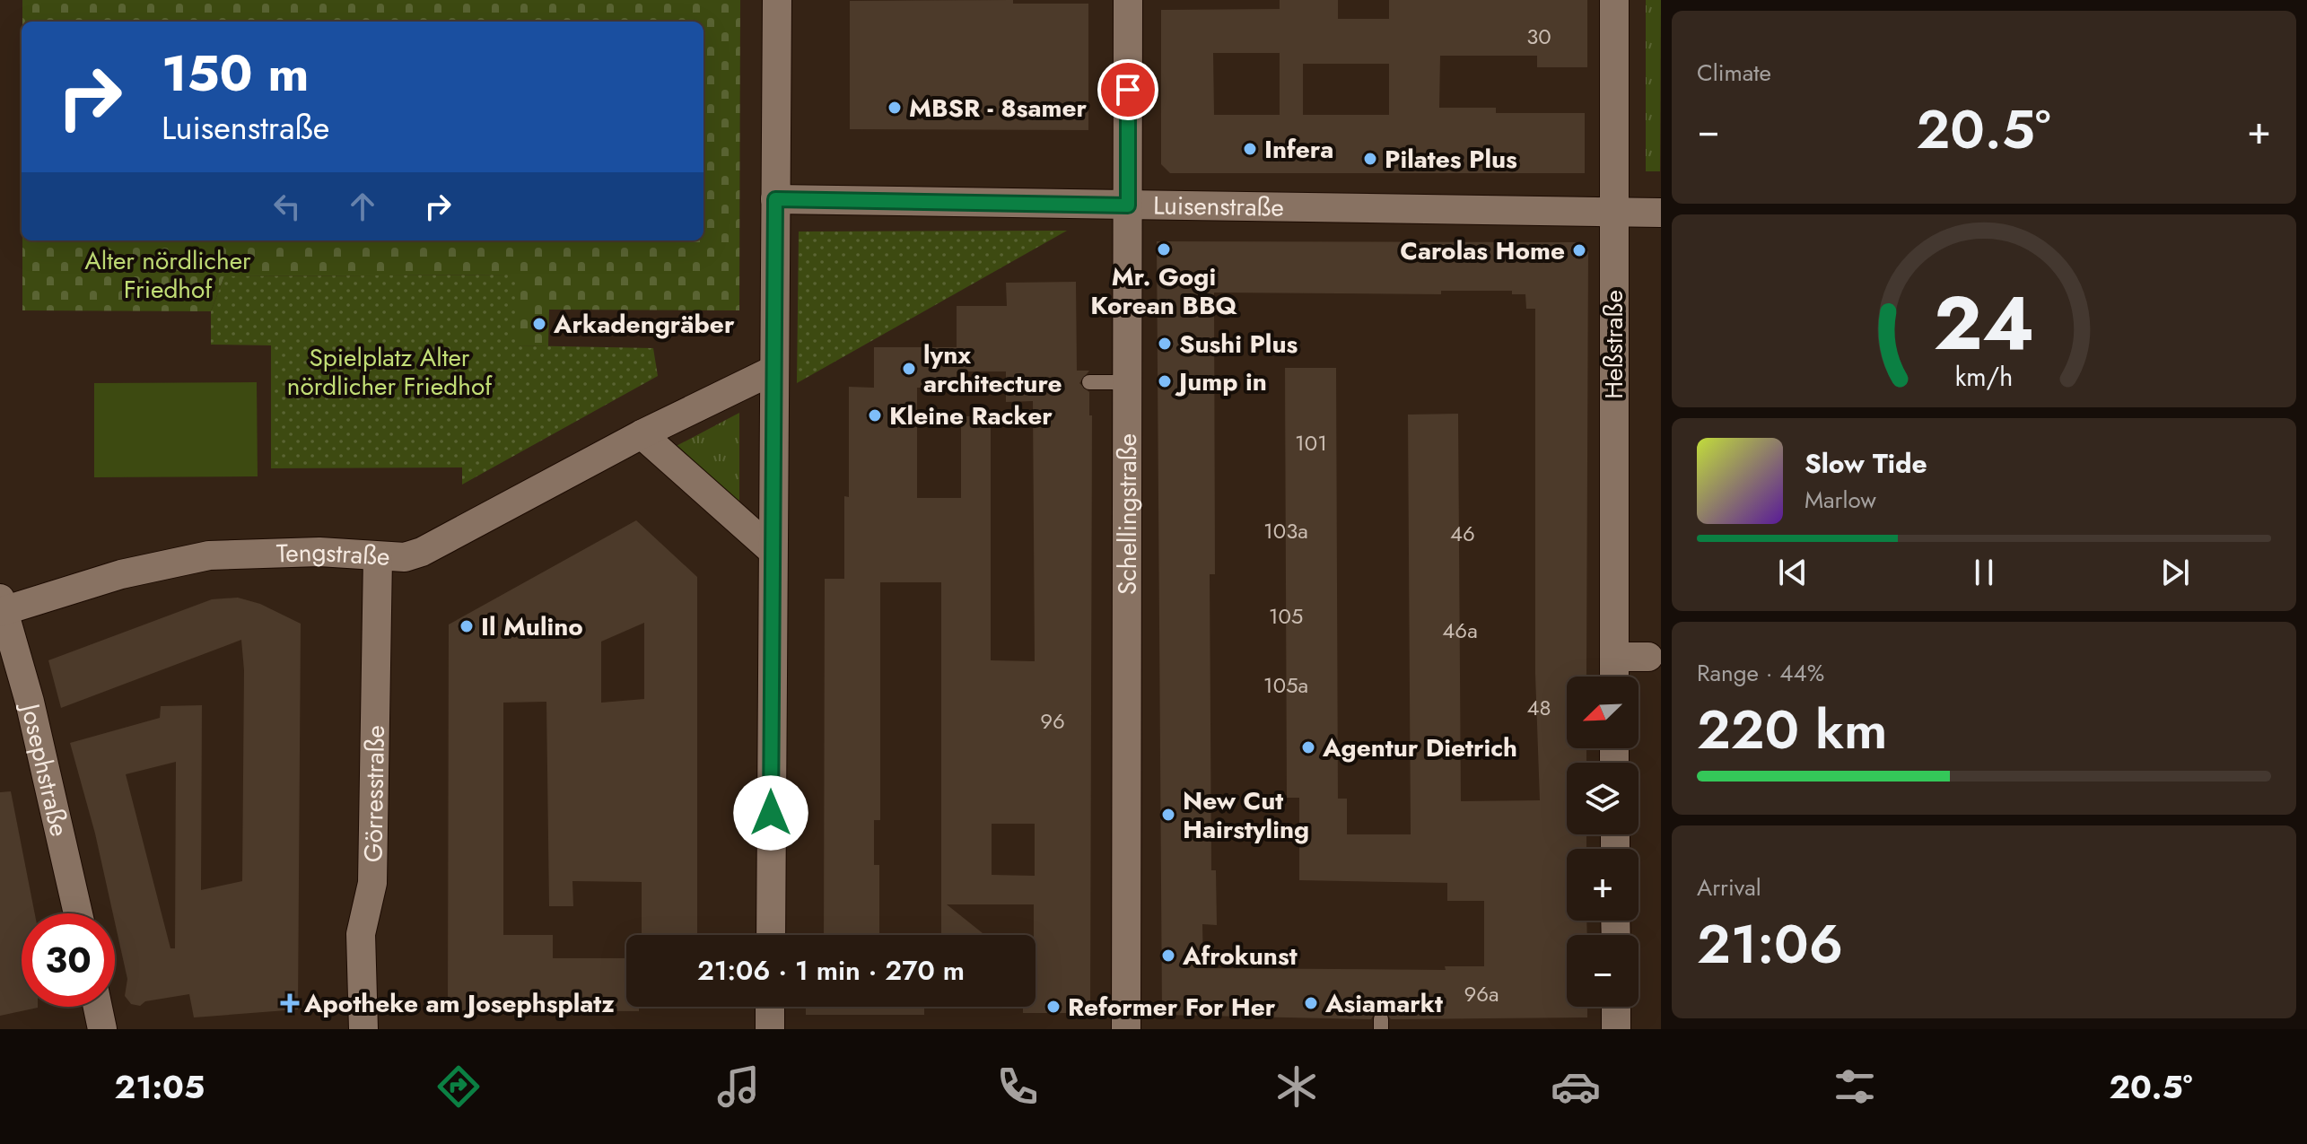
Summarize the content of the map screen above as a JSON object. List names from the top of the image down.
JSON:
{
  "streets": {
    "street": [
      "Luisenstraße",
      "Heßstraße",
      "Schellingstraße",
      "Tengstraße",
      "Josephstraße",
      "Görresstraße"
    ]
  },
  "crossings": [
    ["Luisenstraße", "Heßstraße"],
    ["Luisenstraße", "Schellingstraße"],
    ["Tengstraße", "Josephstraße"],
    ["Tengstraße", "Görresstraße"]
  ],
  "parks": ["Alter nördlicher Friedhof", "Spielplatz Alter nördlicher Friedhof"],
  "places": {
    "other": [
      "MBSR - 8samer",
      "Infera",
      "Pilates Plus",
      "Mr. Gogi Korean BBQ",
      "Carolas Home",
      "Arkadengräber",
      "Sushi Plus",
      "lynx architecture",
      "Jump in",
      "Kleine Racker",
      "Il Mulino",
      "Agentur Dietrich",
      "New Cut Hairstyling",
      "Afrokunst",
      "Asiamarkt",
      "Reformer For Her"
    ],
    "health": ["Apotheke am Josephsplatz"]
  },
  "house_numbers": [
    "30",
    "101",
    "103a",
    "46",
    "105",
    "46a",
    "105a",
    "48",
    "96",
    "96a"
  ],
  "north": "bottom left",
  "page": {
    "tile": [
      "Climate",
      ["Range · 44%", "220 km"],
      ["Arrival", "21:06"]
    ],
    "turn": ["150 m", "Luisenstraße"],
    "heat": ["−", "20.5°", "+"],
    "song": ["Slow Tide", "Marlow"],
    "map_buttons": ["+", "−"],
    "limit": "30",
    "trip": "21:06 · 1 min · 270 m",
    "tabs": ["21:05", "20.5°"],
    "gauge": ["24", "km/h"]
  }
}
